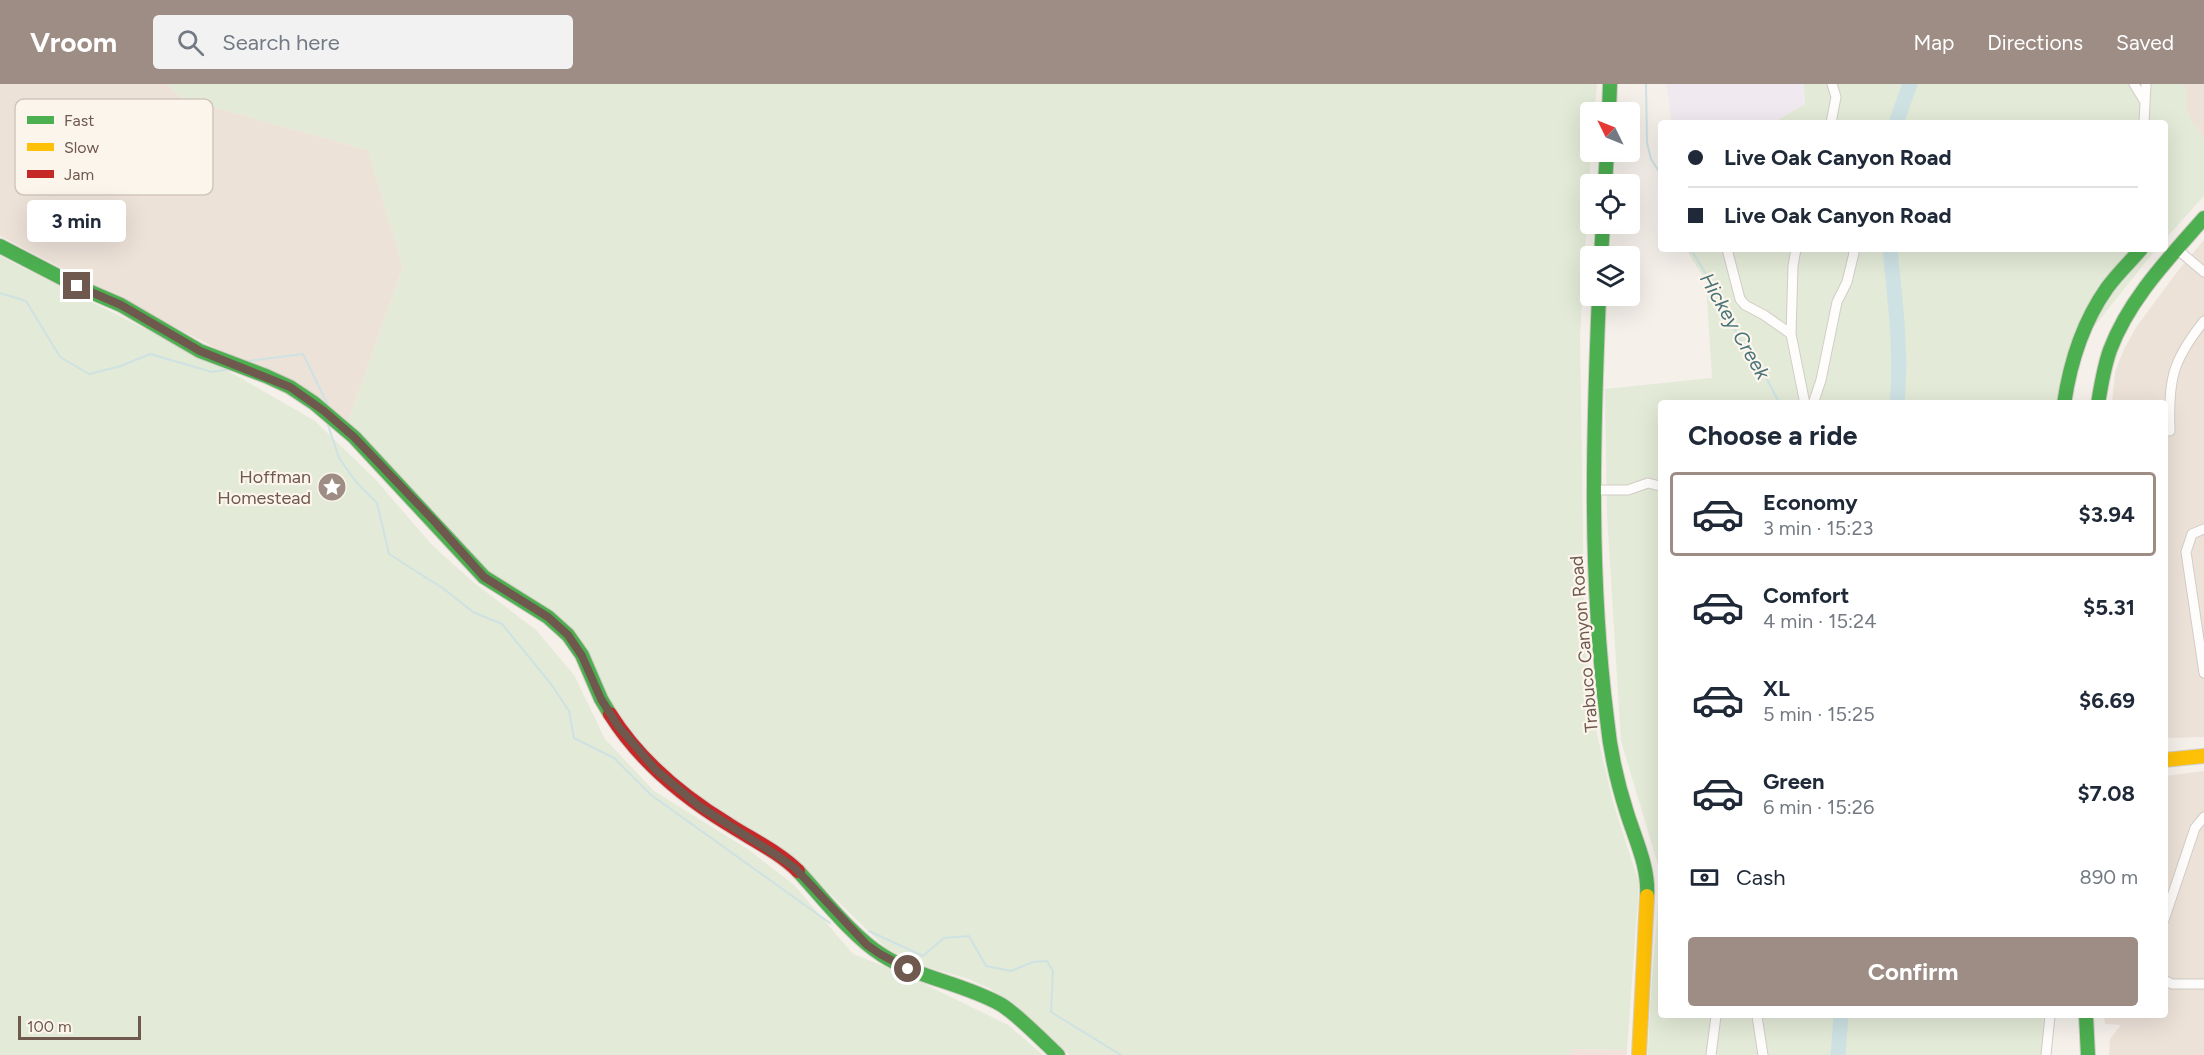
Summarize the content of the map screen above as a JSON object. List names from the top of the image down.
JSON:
{
  "streets": {
    "main road": ["Trabuco Canyon Road"]
  },
  "water": ["Hickey Creek"],
  "places": {
    "place": ["Hoffman Homestead"]
  },
  "legend": ["Fast", "Slow", "Jam"],
  "scale_bar": "100 m",
  "north": "top left",
  "page": {
    "header": "Vroom",
    "search": "Search here",
    "nav": ["Map", "Directions", "Saved"],
    "banner": ["Live Oak Canyon Road", "Live Oak Canyon Road"],
    "bubble": "3 min",
    "heading": "Choose a ride",
    "list": [
      {
        "name": "Economy",
        "note": "3 min · 15:23",
        "value": "$3.94"
      },
      {
        "name": "Comfort",
        "note": "4 min · 15:24",
        "value": "$5.31"
      },
      {
        "name": "XL",
        "note": "5 min · 15:25",
        "value": "$6.69"
      },
      {
        "name": "Green",
        "note": "6 min · 15:26",
        "value": "$7.08"
      }
    ],
    "pay": ["Cash", "890 m"],
    "buttons": "Confirm",
    "scale": "100 m"
  }
}
